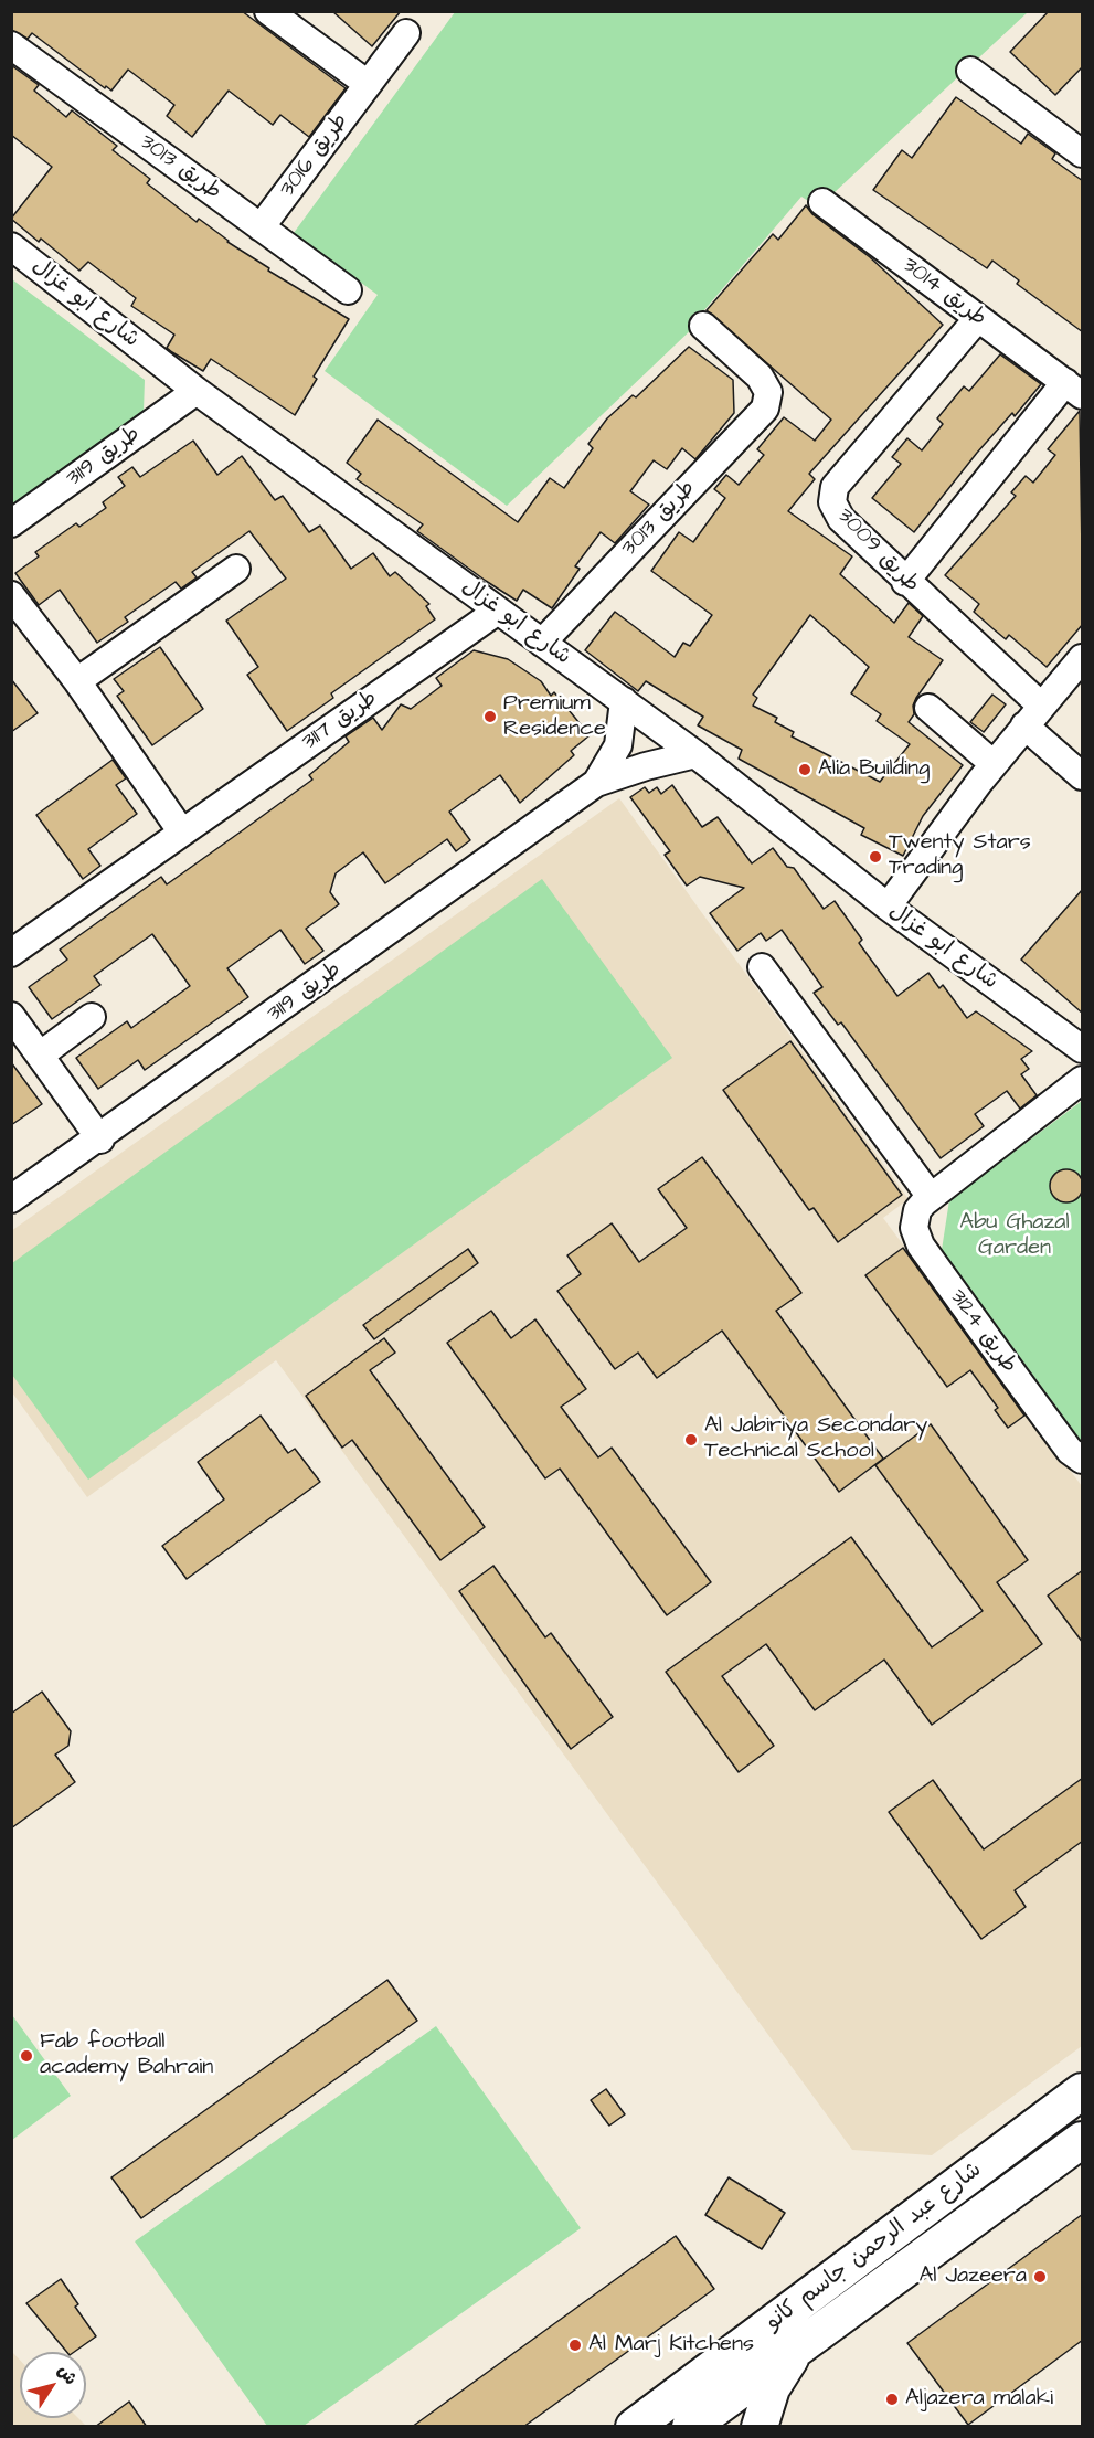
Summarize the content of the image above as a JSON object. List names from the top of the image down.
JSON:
{
  "streets": {
    "main road": ["شارع عبد الرحمن جاسم كانو"],
    "street": [
      "طريق 3016",
      "طريق 3013",
      "طريق 3014",
      "شارع ابو غزال",
      "طريق 3119",
      "طريق 3009",
      "طريق 3117",
      "طريق 3124"
    ]
  },
  "crossings": [
    ["طريق 3016", "طريق 3013"],
    ["طريق 3013", "شارع ابو غزال"],
    ["طريق 3014", "طريق 3009"],
    ["شارع ابو غزال", "طريق 3119"],
    ["شارع ابو غزال", "طريق 3117"]
  ],
  "parks": ["Abu Ghazal Garden"],
  "places": [
    "Premium Residence",
    "Alia Building",
    "Twenty Stars Trading",
    "Al Jabiriya Secondary Technical School",
    "Fab football academy Bahrain",
    "Al Jazeera",
    "Al Marj Kitchens",
    "Aljazera malaki"
  ],
  "north": "top right"
}
